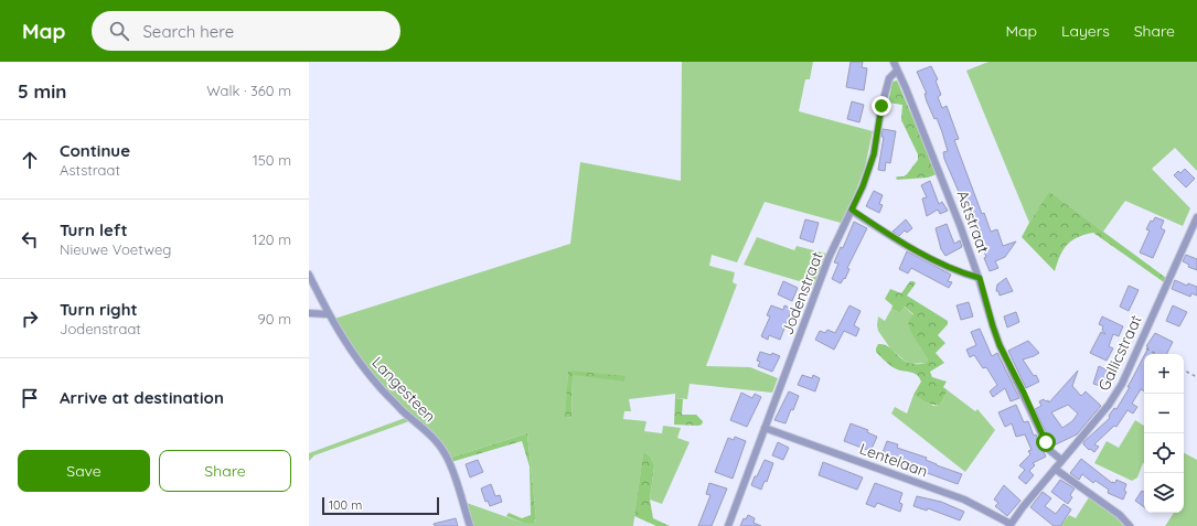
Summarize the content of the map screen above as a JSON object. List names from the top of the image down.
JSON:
{
  "streets": {
    "street": [
      "Aststraat",
      "Jodenstraat",
      "Gallicstraat",
      "Langesteen",
      "Lentelaan"
    ]
  },
  "crossings": [
    ["Aststraat", "Jodenstraat"],
    ["Aststraat", "Gallicstraat"],
    ["Jodenstraat", "Lentelaan"],
    ["Gallicstraat", "Lentelaan"]
  ],
  "scale_bar": "100 m",
  "page": {
    "header": "Map",
    "search": "Search here",
    "nav": ["Map", "Layers", "Share"],
    "heading": ["5 min", "Walk · 360 m"],
    "list": [
      ["Continue", "Aststraat", "150 m"],
      ["Turn left", "Nieuwe Voetweg", "120 m"],
      ["Turn right", "Jodenstraat", "90 m"],
      "Arrive at destination"
    ],
    "map_buttons": ["+", "−"],
    "buttons": ["Save", "Share"],
    "scale": "100 m"
  }
}
